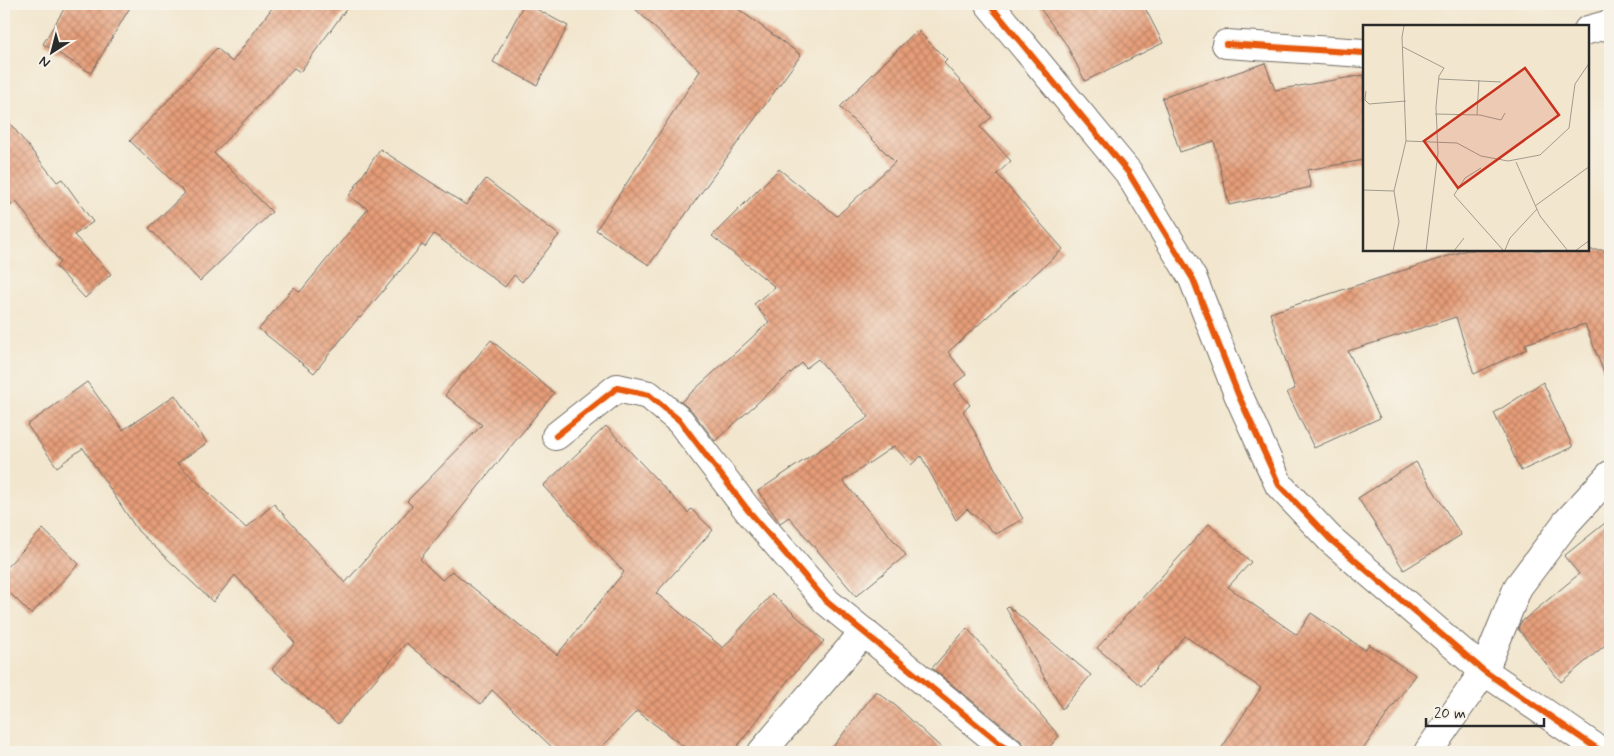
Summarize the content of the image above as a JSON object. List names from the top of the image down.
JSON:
{
  "scale_bar": "20 m",
  "north": "bottom left"
}
